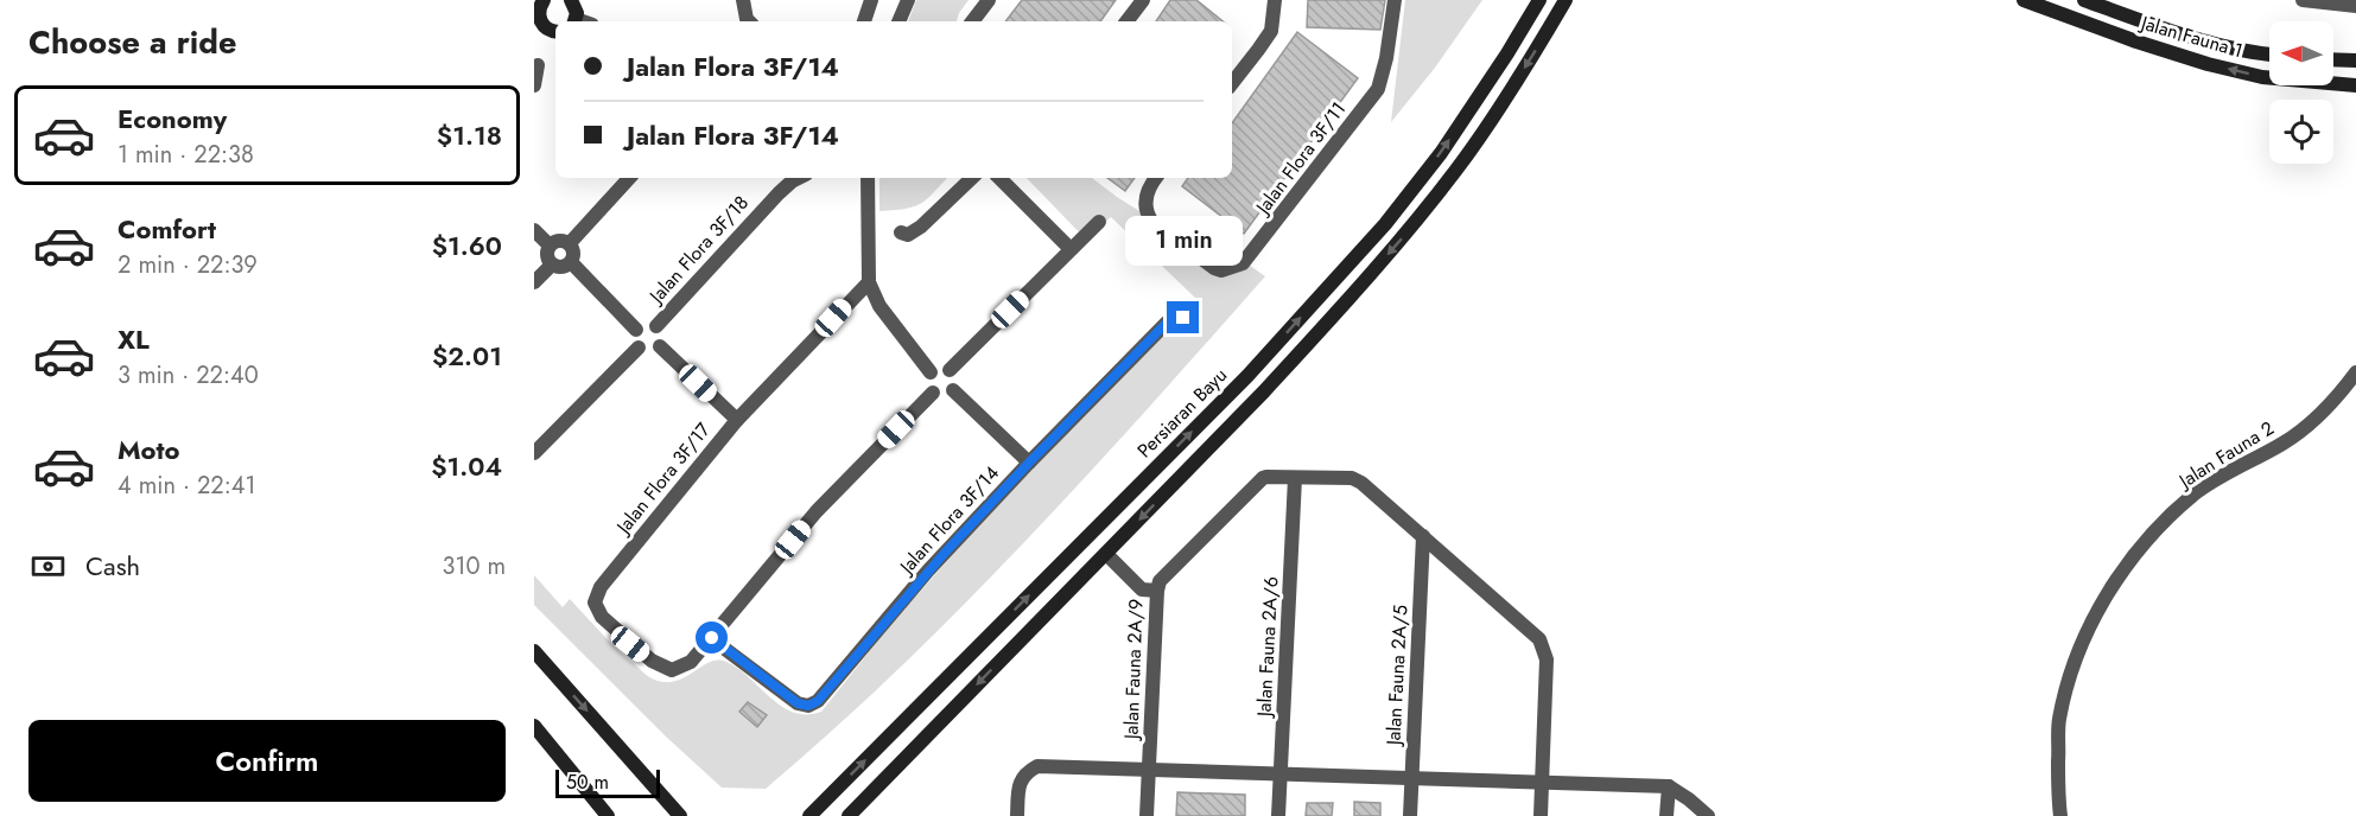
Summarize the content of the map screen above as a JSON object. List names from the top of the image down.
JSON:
{
  "streets": {
    "main road": ["Jalan Fauna 1", "Persiaran Bayu"],
    "street": [
      "Jalan Flora 3F/11",
      "Jalan Flora 3F/18",
      "Jalan Fauna 2",
      "Jalan Flora 3F/17",
      "Jalan Flora 3F/14",
      "Jalan Fauna 2A/6",
      "Jalan Fauna 2A/9",
      "Jalan Fauna 2A/5"
    ]
  },
  "crossings": [
    ["Jalan Flora 3F/17", "Jalan Flora 3F/14"]
  ],
  "scale_bar": "50 m",
  "north": "left",
  "page": {
    "heading": "Choose a ride",
    "banner": ["Jalan Flora 3F/14", "Jalan Flora 3F/14"],
    "list": [
      {
        "name": "Economy",
        "note": "1 min · 22:38",
        "value": "$1.18"
      },
      {
        "name": "Comfort",
        "note": "2 min · 22:39",
        "value": "$1.60"
      },
      {
        "name": "XL",
        "note": "3 min · 22:40",
        "value": "$2.01"
      },
      {
        "name": "Moto",
        "note": "4 min · 22:41",
        "value": "$1.04"
      }
    ],
    "bubble": "1 min",
    "pay": ["Cash", "310 m"],
    "buttons": "Confirm",
    "scale": "50 m"
  }
}
